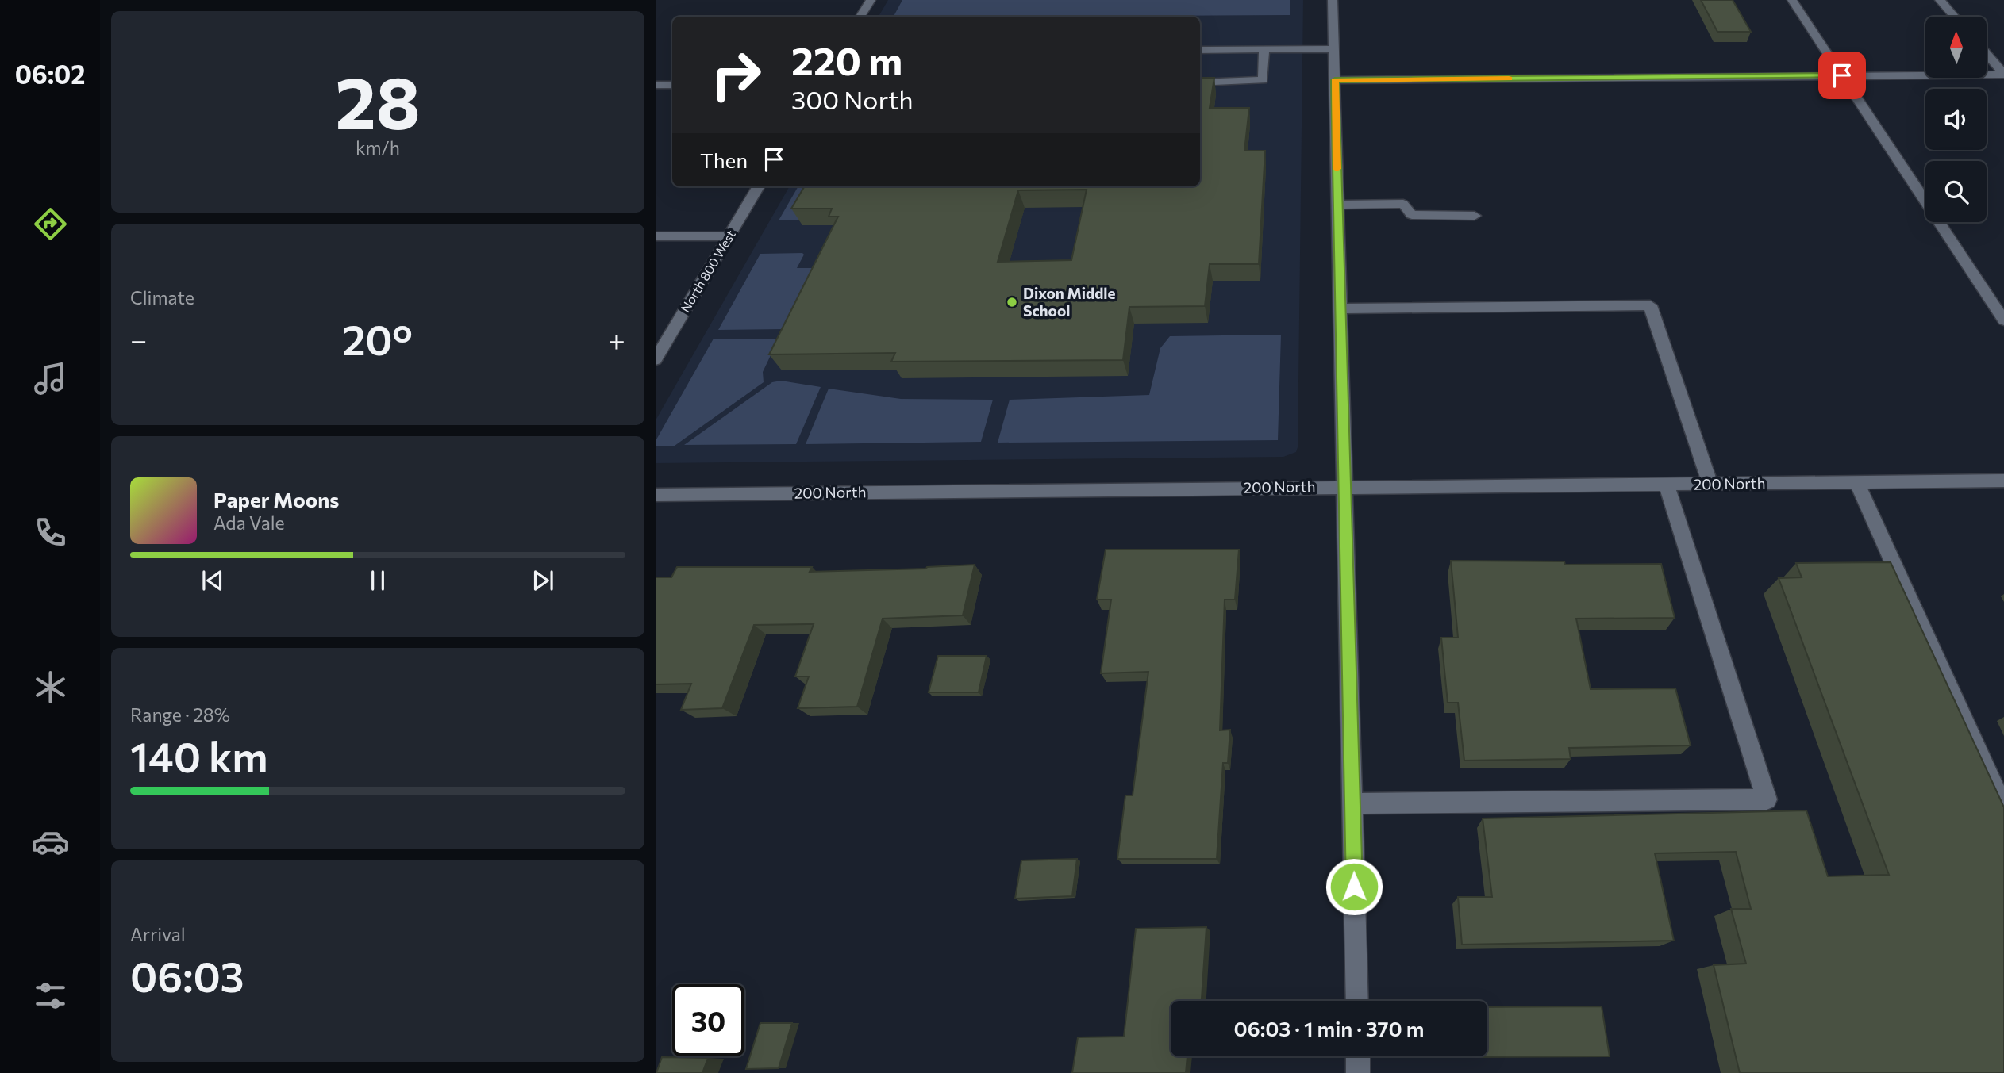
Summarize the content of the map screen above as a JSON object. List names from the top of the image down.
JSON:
{
  "streets": {
    "street": ["North 800 West", "200 North"]
  },
  "places": ["Dixon Middle School"],
  "north": "top",
  "page": {
    "tabs": "06:02",
    "tile": [
      ["28", "km/h"],
      "Climate",
      ["Range · 28%", "140 km"],
      ["Arrival", "06:03"]
    ],
    "turn": ["220 m", "300 North"],
    "then": "Then",
    "heat": ["−", "20°", "+"],
    "song": ["Paper Moons", "Ada Vale"],
    "limit": "30",
    "trip": "06:03 · 1 min · 370 m"
  }
}
